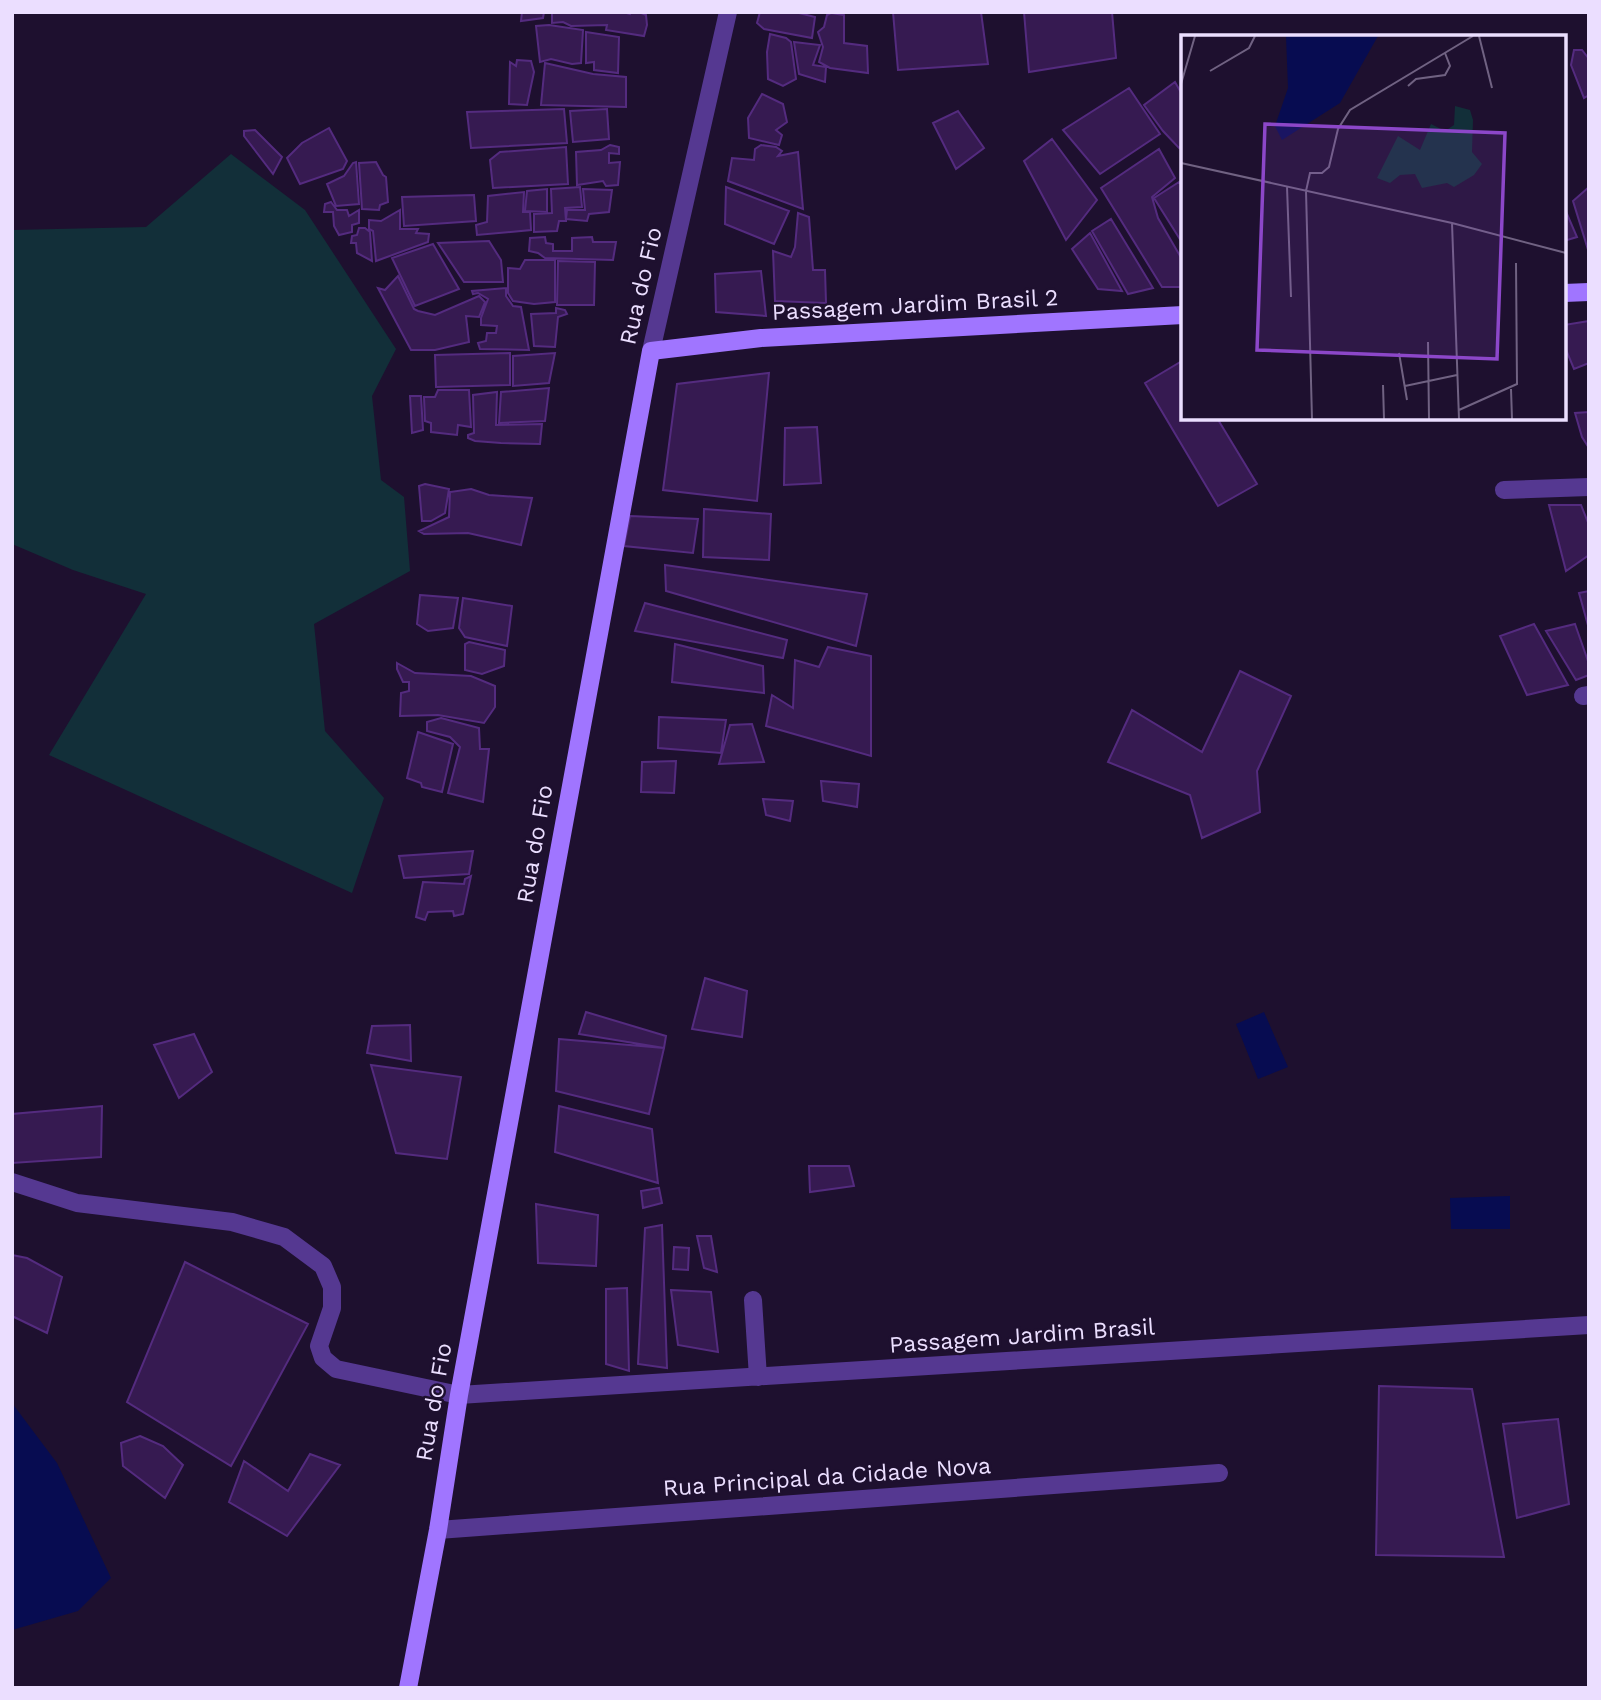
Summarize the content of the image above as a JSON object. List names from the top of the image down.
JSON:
{
  "streets": {
    "street": [
      "Rua do Fio",
      "Passagem Jardim Brasil 2",
      "Passagem Jardim Brasil",
      "Rua Principal da Cidade Nova"
    ]
  },
  "crossings": [
    ["Rua do Fio", "Passagem Jardim Brasil 2"],
    ["Rua do Fio", "Passagem Jardim Brasil"],
    ["Rua do Fio", "Rua Principal da Cidade Nova"]
  ]
}
